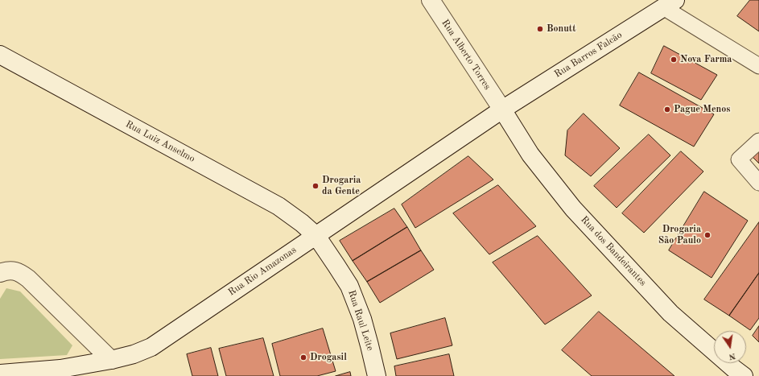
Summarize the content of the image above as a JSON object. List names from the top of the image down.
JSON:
{
  "streets": {
    "street": [
      "Rua Alberto Torres",
      "Rua Barros Falcão",
      "Rua Luiz Anselmo",
      "Rua dos Bandeirantes",
      "Rua Rio Amazonas",
      "Rua Raul Leite"
    ]
  },
  "crossings": [
    ["Rua Alberto Torres", "Rua Barros Falcão"],
    ["Rua Alberto Torres", "Rua dos Bandeirantes"],
    ["Rua Alberto Torres", "Rua Rio Amazonas"],
    ["Rua Barros Falcão", "Rua dos Bandeirantes"],
    ["Rua Barros Falcão", "Rua Rio Amazonas"],
    ["Rua Luiz Anselmo", "Rua Rio Amazonas"],
    ["Rua Luiz Anselmo", "Rua Raul Leite"],
    ["Rua dos Bandeirantes", "Rua Rio Amazonas"],
    ["Rua Rio Amazonas", "Rua Raul Leite"]
  ],
  "places": [
    "Bonutt",
    "Nova Farma",
    "Pague Menos",
    "Drogaria da Gente",
    "Drogaria São Paulo",
    "Drogasil"
  ],
  "north": "bottom"
}
